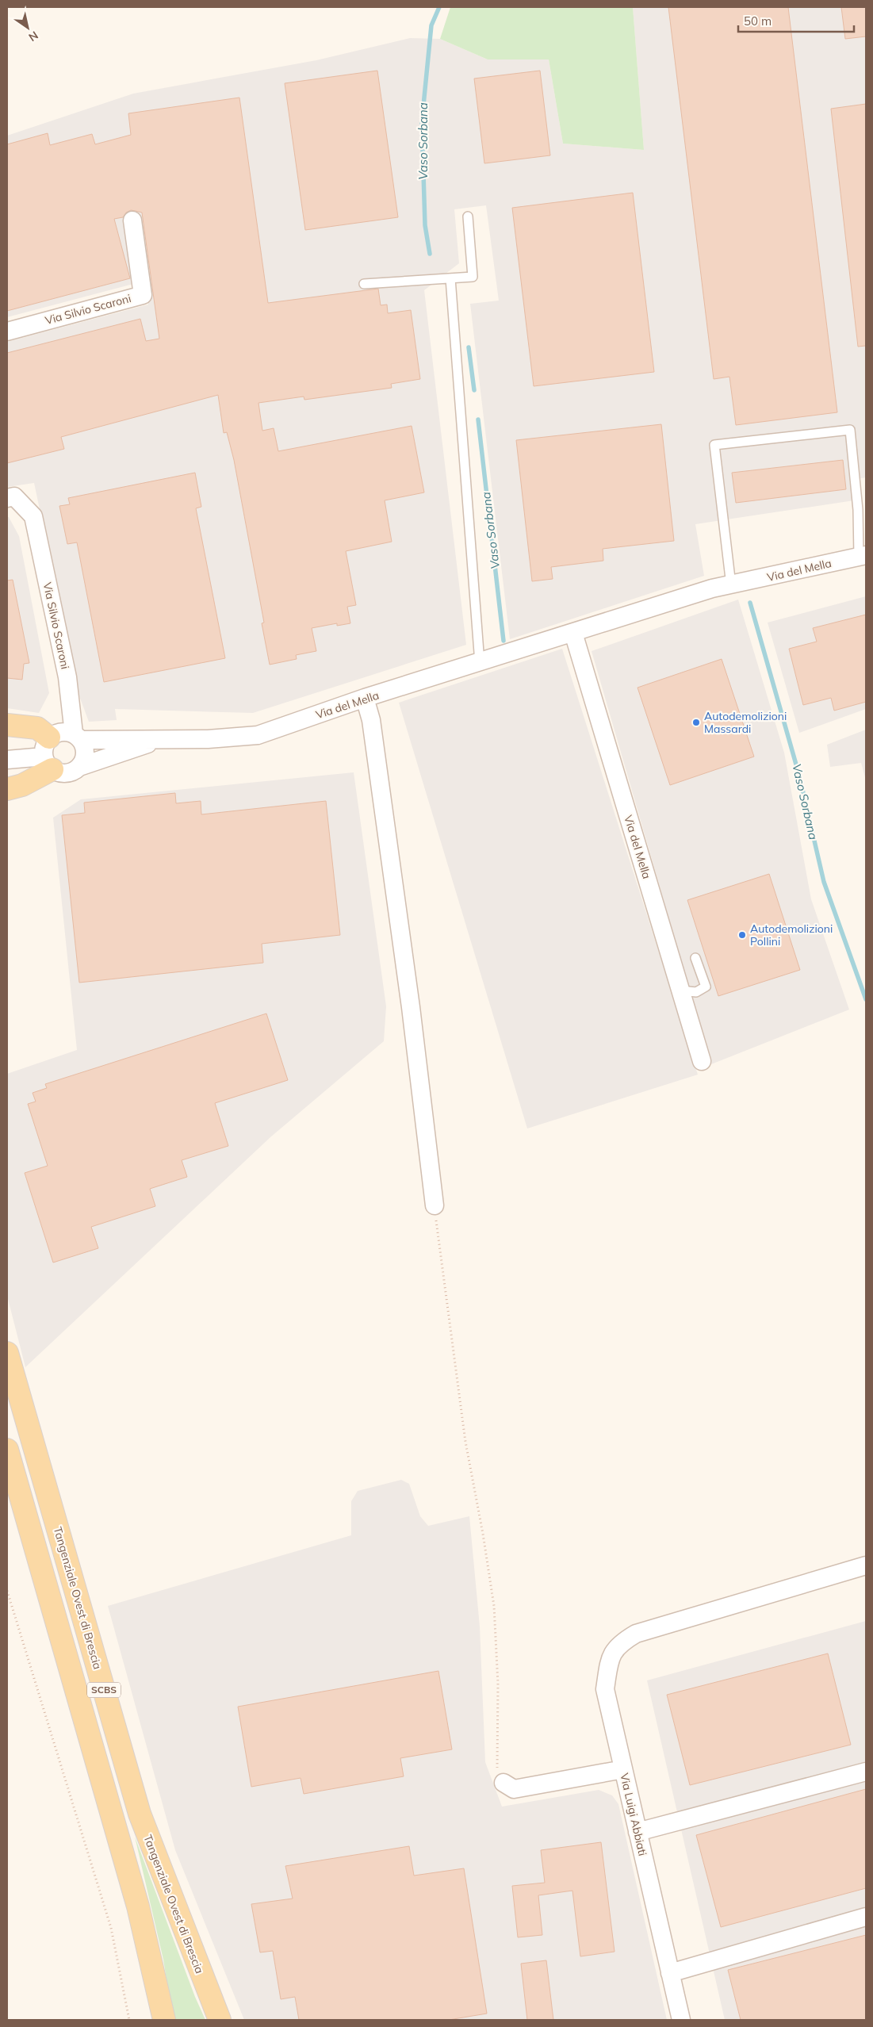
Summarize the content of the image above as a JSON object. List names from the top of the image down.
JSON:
{
  "streets": {
    "main road": ["Tangenziale Ovest di Brescia", "SCBS"],
    "street": ["Via Silvio Scaroni", "Via del Mella", "Via Luigi Abbiati"]
  },
  "crossings": [
    ["Via Silvio Scaroni", "Via del Mella"]
  ],
  "water": ["Vaso Sorbana"],
  "places": ["Autodemolizioni Massardi", "Autodemolizioni Pollini"],
  "scale_bar": "50 m",
  "north": "bottom right"
}
